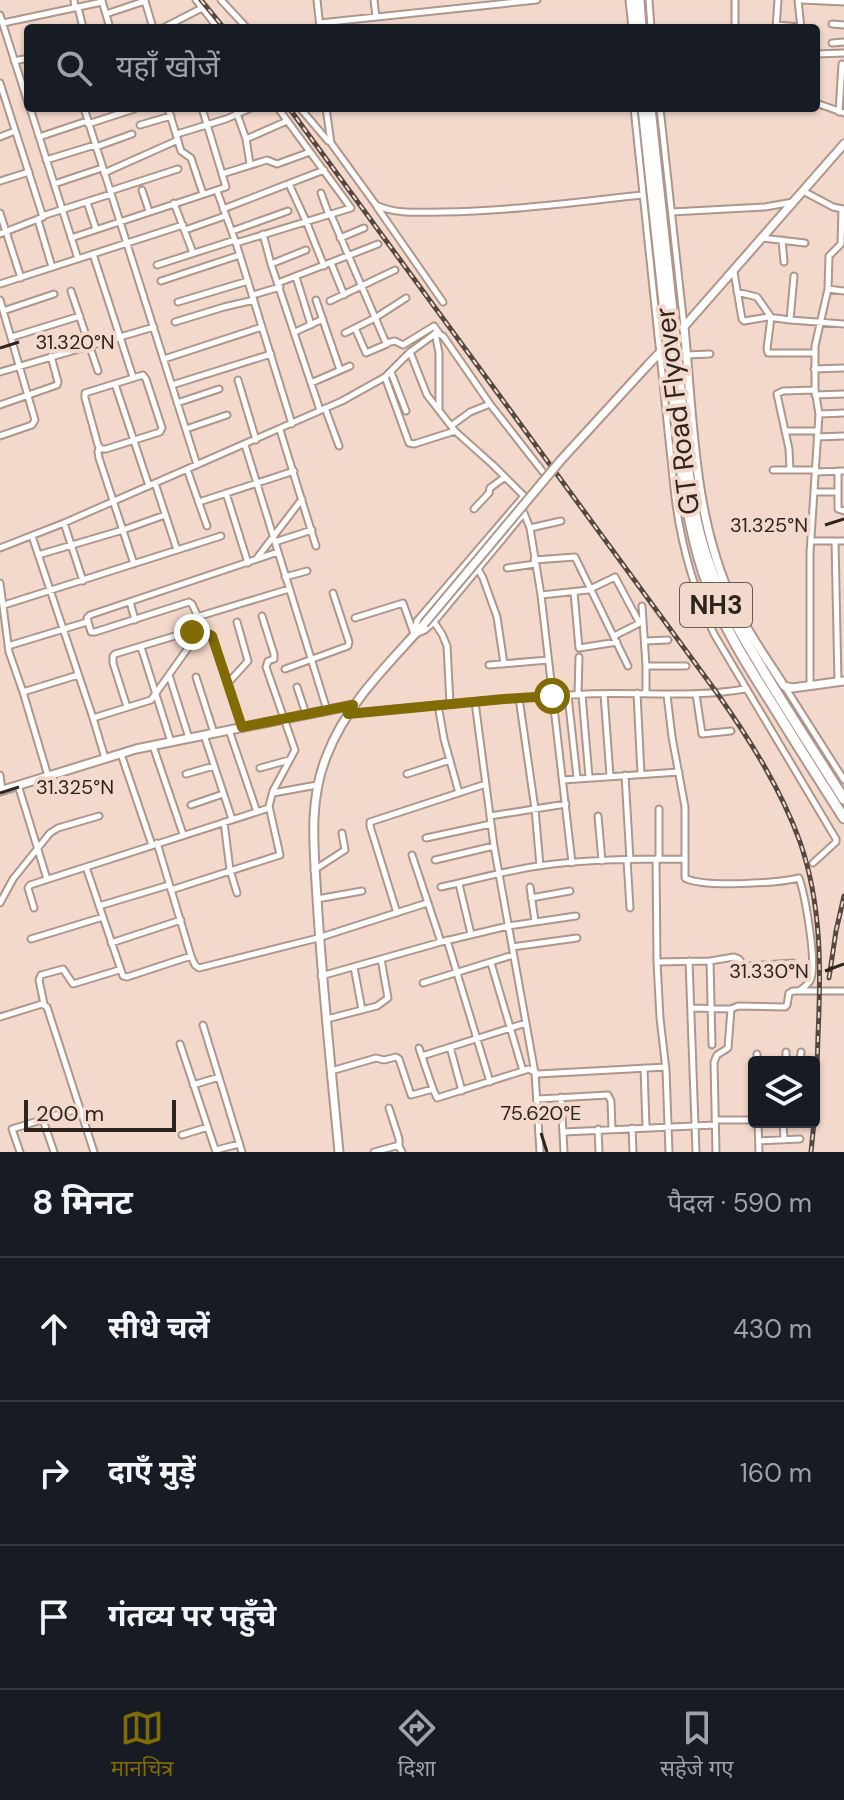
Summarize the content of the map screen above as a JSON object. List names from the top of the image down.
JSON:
{
  "streets": {
    "highway": ["GT Road Flyover", "NH3"]
  },
  "scale_bar": "200 m",
  "page": {
    "search": "यहाँ खोजें",
    "scale": "200 m",
    "heading": ["8 मिनट", "पैदल · 590 m"],
    "list": [
      ["सीधे चलें", "430 m"],
      ["दाएँ मुड़ें", "160 m"],
      "गंतव्य पर पहुँचे"
    ],
    "nav": ["मानचित्र", "दिशा", "सहेजे गए"]
  },
  "coordinates": [
    "31.320°N",
    "31.325°N",
    "31.330°N",
    "75.620°E"
  ]
}
